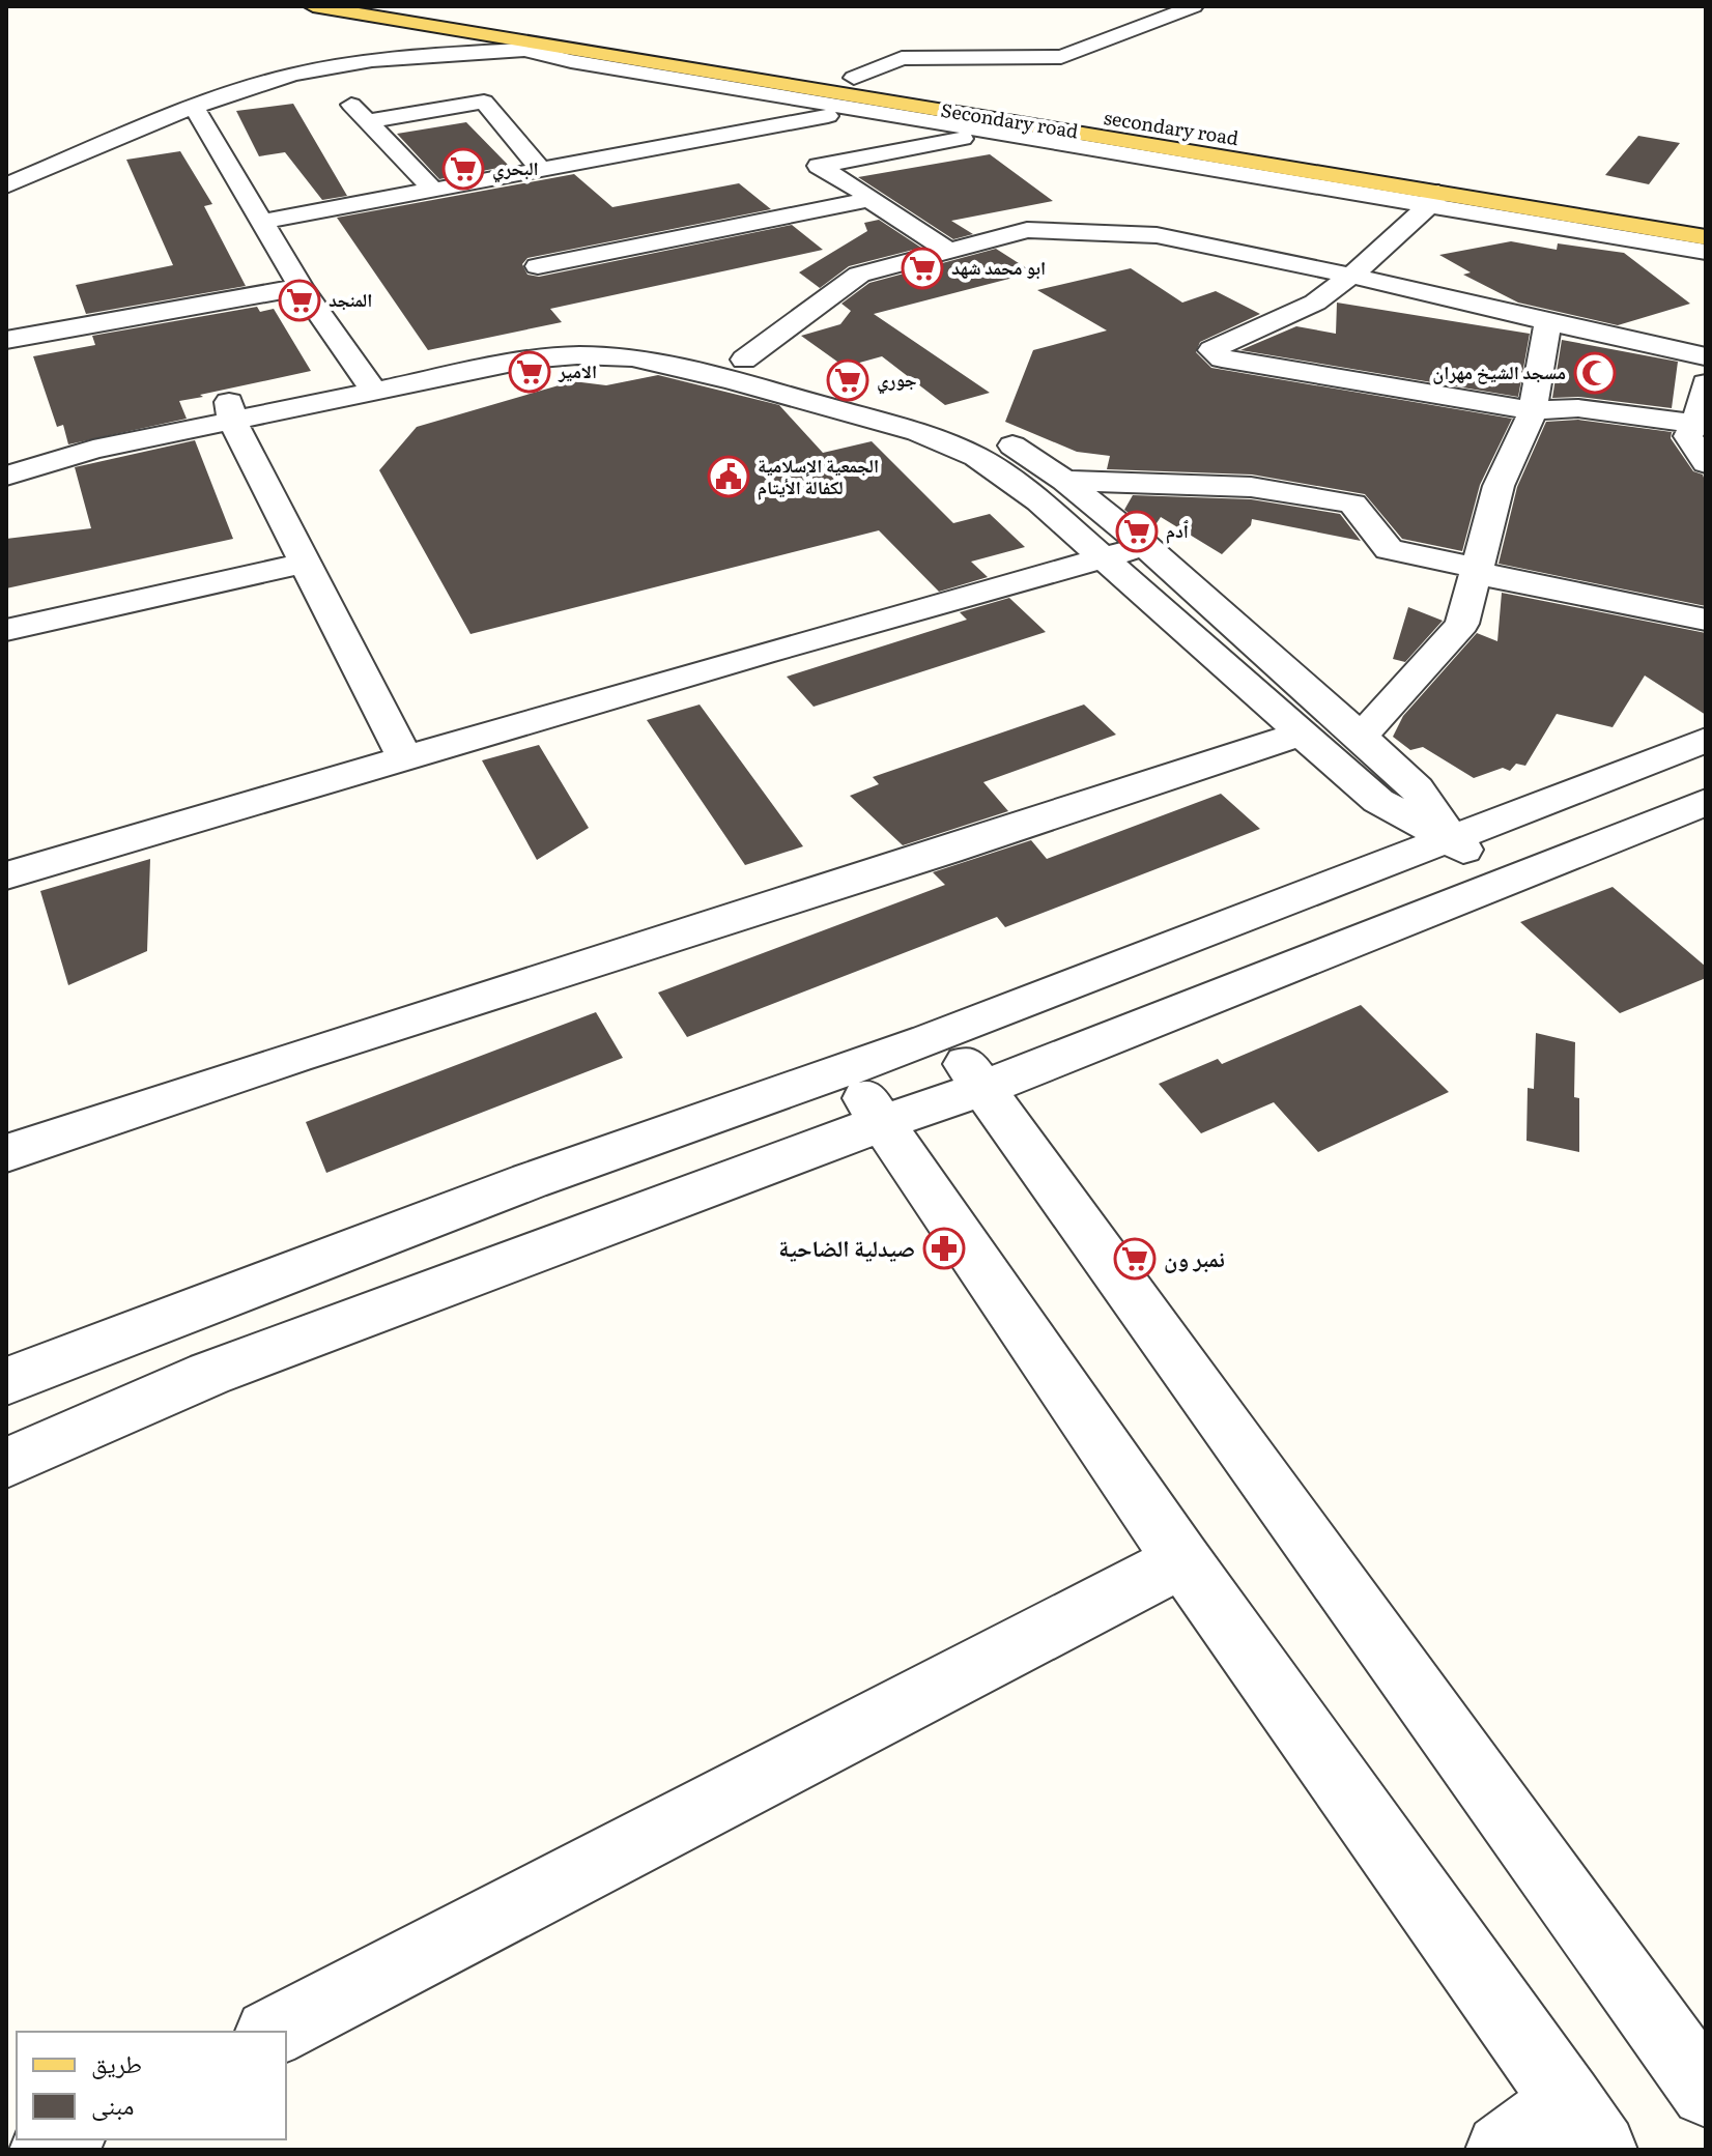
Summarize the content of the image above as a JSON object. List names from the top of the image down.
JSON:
{
  "streets": {
    "main road": ["Secondary road", "secondary road"]
  },
  "places": {
    "supermarket": [
      "البحري",
      "ابو محمد شهد",
      "المنجد",
      "الامير",
      "جوري",
      "ٱدم",
      "نمبر ون"
    ],
    "mosque": ["مسجد الشيخ مهران"],
    "public building": ["الجمعية الإسلامية لكفالة الأيتام"],
    "pharmacy": ["صيدلية الضاحية"]
  },
  "legend": ["طريق", "مبنى"]
}
